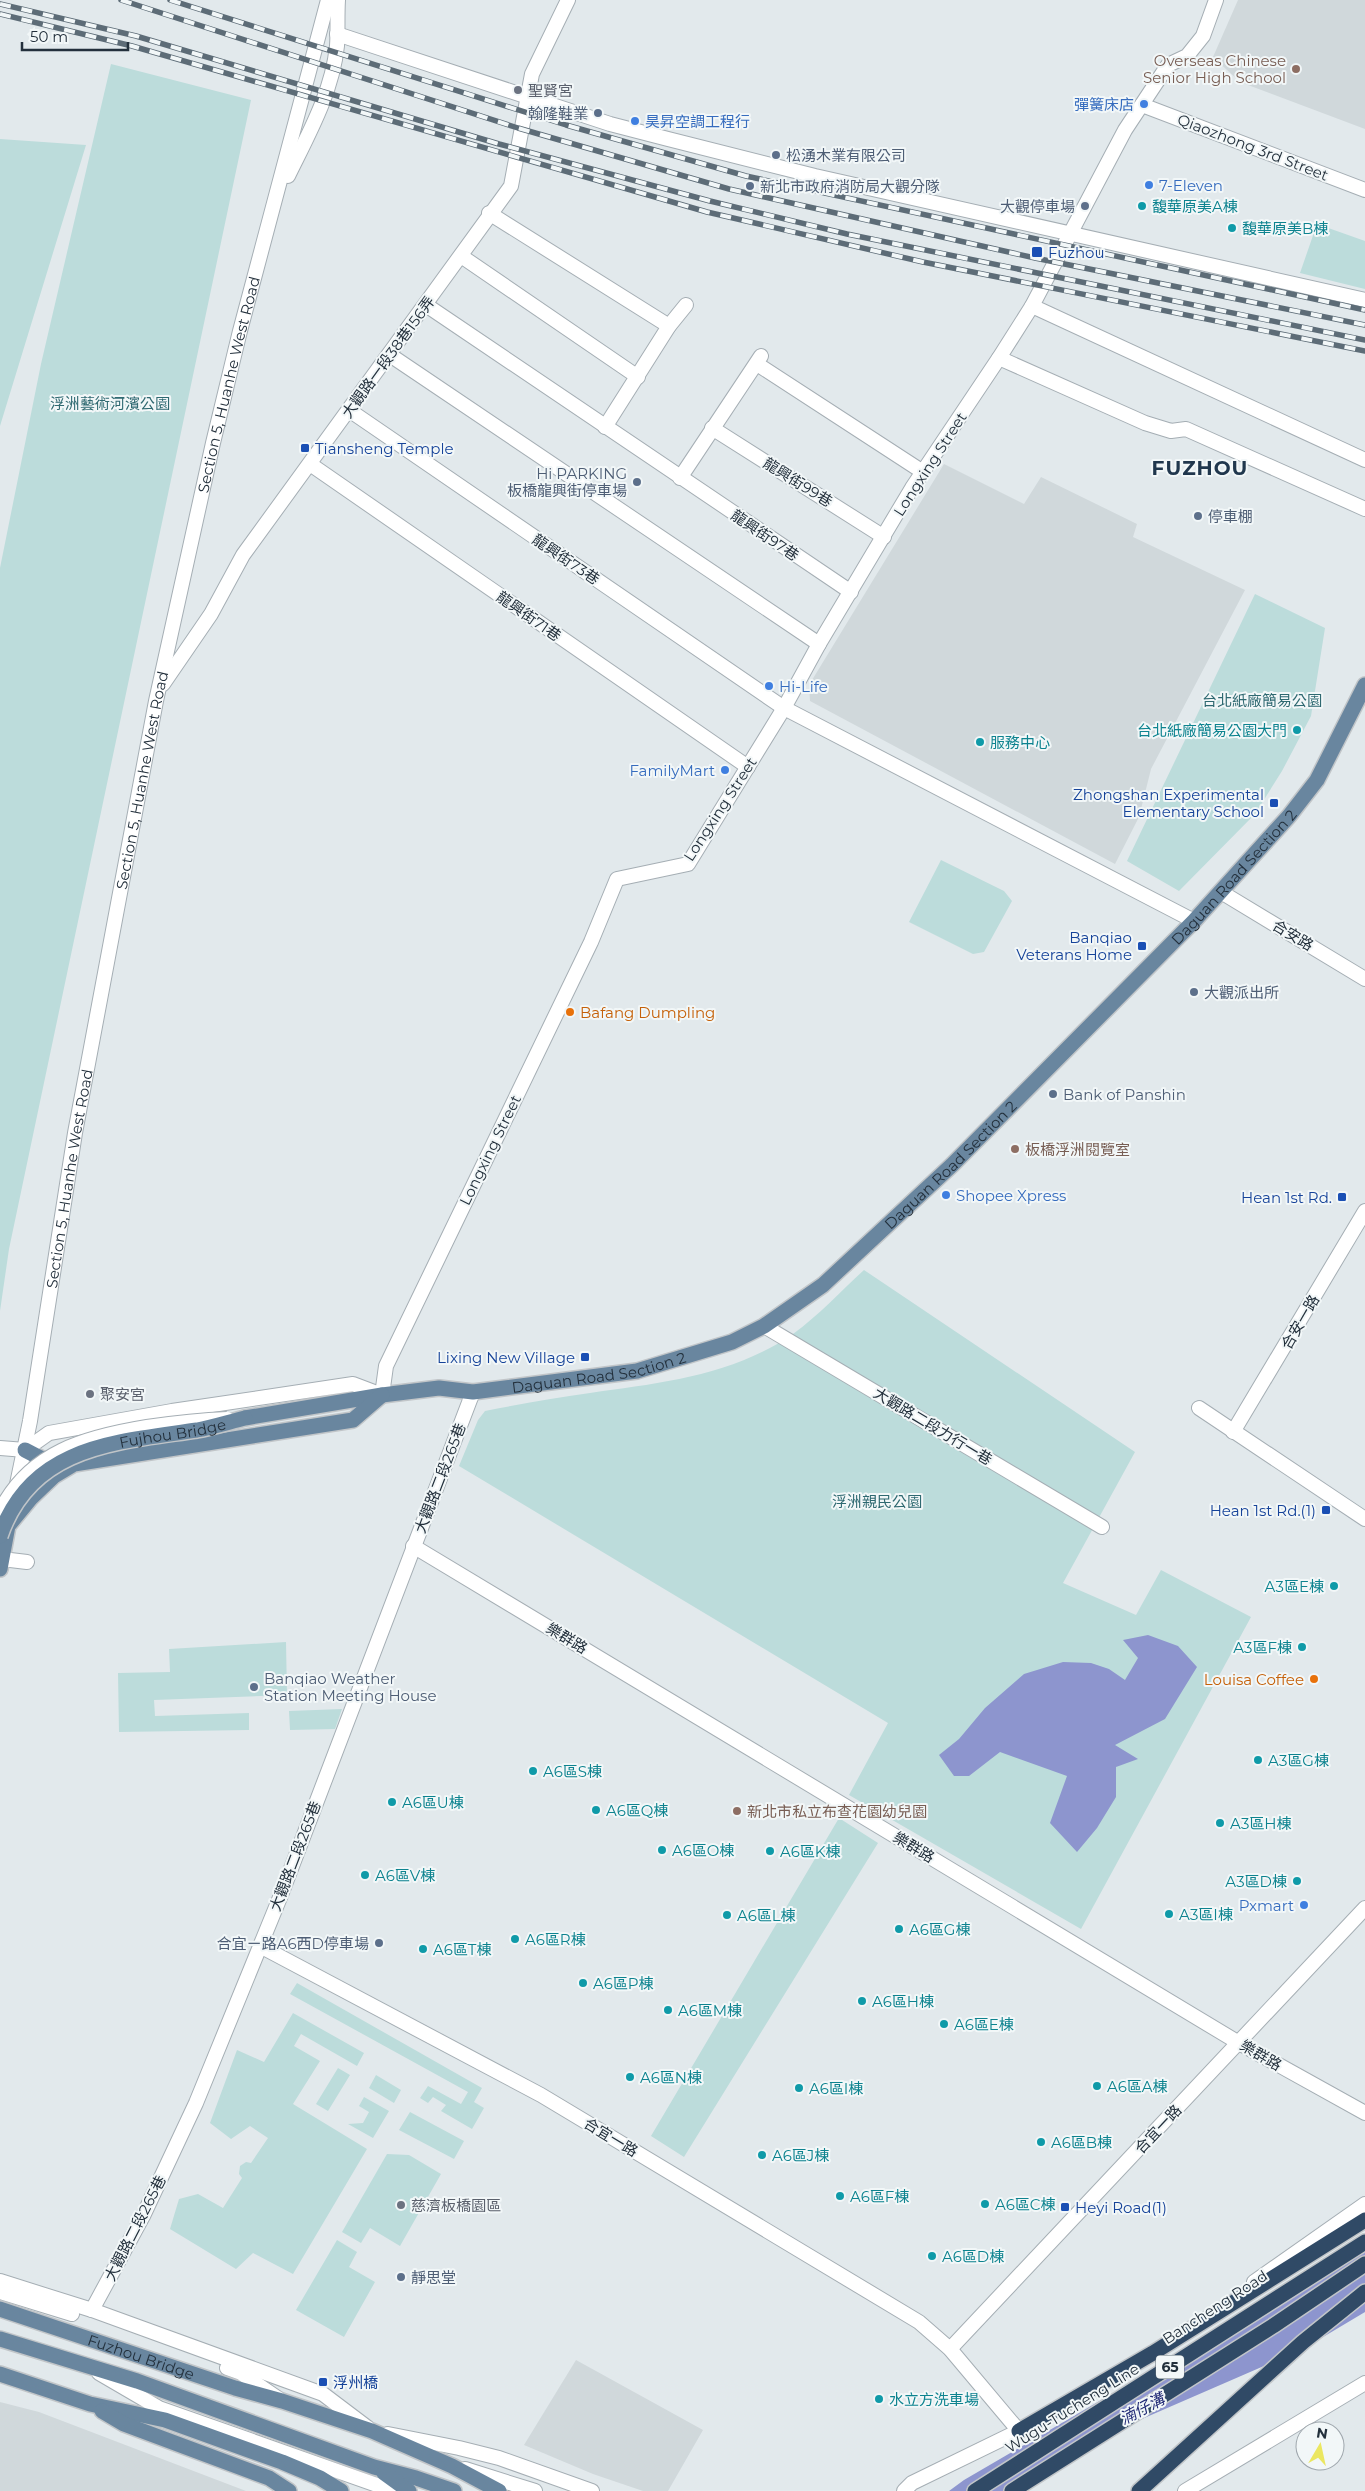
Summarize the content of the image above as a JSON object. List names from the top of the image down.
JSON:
{
  "streets": {
    "highway": ["65", "Wugu-Tucheng Line"],
    "main road": [
      "Section 5, Huanhe West Road",
      "Daguan Road Section 2",
      "Fujhou Bridge",
      "Fuzhou Bridge"
    ],
    "street": [
      "Qiaozhong 3rd Street",
      "大觀路一段38巷156弄",
      "Longxing Street",
      "龍興街99巷",
      "龍興街97巷",
      "龍興街73巷",
      "龍興街71巷",
      "合安路",
      "合安一路",
      "大觀路二段力行一巷",
      "大觀路二段265巷",
      "樂群路",
      "合宜一路",
      "Bancheng Road"
    ]
  },
  "crossings": [
    ["Qiaozhong 3rd Street", "Longxing Street"],
    ["大觀路一段38巷156弄", "Section 5, Huanhe West Road"],
    ["大觀路一段38巷156弄", "龍興街97巷"],
    ["大觀路一段38巷156弄", "龍興街73巷"],
    ["大觀路一段38巷156弄", "龍興街71巷"],
    ["Section 5, Huanhe West Road", "Fujhou Bridge"],
    ["Longxing Street", "龍興街99巷"],
    ["Longxing Street", "龍興街97巷"],
    ["Longxing Street", "龍興街73巷"],
    ["Longxing Street", "龍興街71巷"],
    ["Longxing Street", "Daguan Road Section 2"],
    ["Longxing Street", "Fujhou Bridge"],
    ["龍興街73巷", "Daguan Road Section 2"],
    ["Daguan Road Section 2", "合安路"],
    ["Daguan Road Section 2", "大觀路二段力行一巷"],
    ["Daguan Road Section 2", "Fujhou Bridge"],
    ["Daguan Road Section 2", "大觀路二段265巷"],
    ["大觀路二段265巷", "樂群路"],
    ["大觀路二段265巷", "合宜一路"],
    ["樂群路", "合宜一路"],
    ["合宜一路", "Bancheng Road"]
  ],
  "districts": ["FUZHOU"],
  "water": ["湳仔溝"],
  "parks": ["浮洲藝術河濱公園", "台北紙廠簡易公園", "浮洲親民公園"],
  "places": {
    "other": [
      "Overseas Chinese Senior High School",
      "聖賢宮",
      "彈簧床店",
      "翰隆鞋業",
      "昊昇空調工程行",
      "松湧木業有限公司",
      "7-Eleven",
      "新北市政府消防局大觀分隊",
      "大觀停車場",
      "馥華原美A棟",
      "馥華原美B棟",
      "Hi PARKING 板橋龍興街停車場",
      "停車棚",
      "Hi-Life",
      "台北紙廠簡易公園大門",
      "服務中心",
      "FamilyMart",
      "大觀派出所",
      "Bafang Dumpling",
      "Bank of Panshin",
      "板橋浮洲閱覽室",
      "Shopee Xpress",
      "聚安宮",
      "A3區E棟",
      "A3區F棟",
      "Louisa Coffee",
      "Banqiao Weather Station Meeting House",
      "A3區G棟",
      "A6區S棟",
      "A6區U棟",
      "A6區Q棟",
      "新北市私立布查花園幼兒園",
      "A3區H棟",
      "A6區O棟",
      "A6區K棟",
      "A6區V棟",
      "A3區D棟",
      "Pxmart",
      "A3區I棟",
      "A6區L棟",
      "A6區G棟",
      "A6區R棟",
      "合宜ㄧ路A6西D停車場",
      "A6區T棟",
      "A6區P棟",
      "A6區H棟",
      "A6區M棟",
      "A6區E棟",
      "A6區N棟",
      "A6區A棟",
      "A6區I棟",
      "A6區B棟",
      "A6區J棟",
      "A6區F棟",
      "A6區C棟",
      "慈濟板橋園區",
      "A6區D棟",
      "靜思堂",
      "水立方洗車場"
    ],
    "transit": [
      "Fuzhou",
      "Tiansheng Temple",
      "Zhongshan Experimental Elementary School",
      "Banqiao Veterans Home",
      "Hean 1st Rd.",
      "Lixing New Village",
      "Hean 1st Rd.(1)",
      "Heyi Road(1)",
      "浮州橋"
    ]
  },
  "scale_bar": "50 m",
  "north": "top"
}
